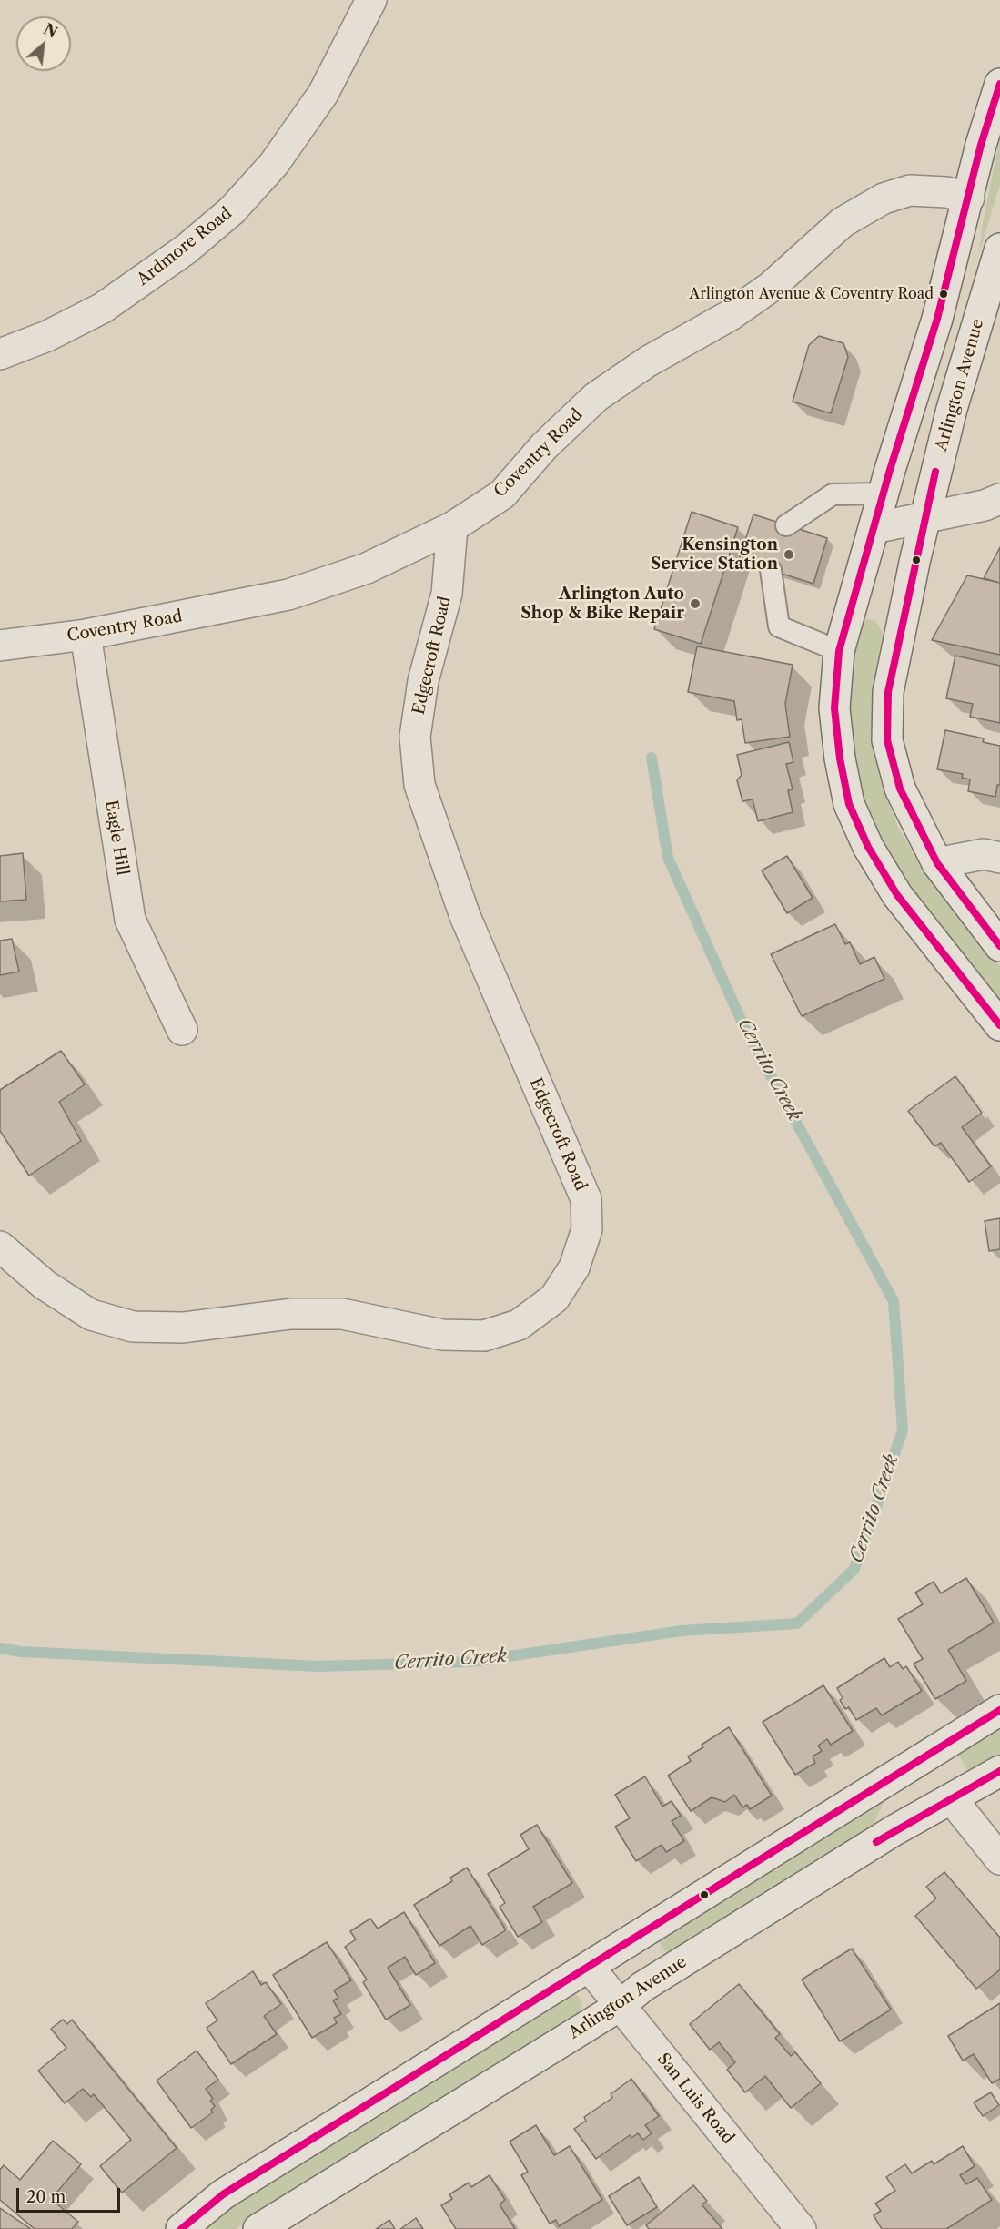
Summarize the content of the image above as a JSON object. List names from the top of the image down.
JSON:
{
  "streets": {
    "street": [
      "Ardmore Road",
      "Arlington Avenue",
      "Coventry Road",
      "Edgecroft Road",
      "Eagle Hill",
      "San Luis Road"
    ]
  },
  "crossings": [
    ["Arlington Avenue", "San Luis Road"],
    ["Coventry Road", "Edgecroft Road"],
    ["Coventry Road", "Eagle Hill"]
  ],
  "water": ["Cerrito Creek"],
  "places": ["Arlington Avenue & Coventry Road", "Kensington Service Station", "Arlington Auto Shop & Bike Repair"],
  "scale_bar": "20 m",
  "north": "top right"
}
